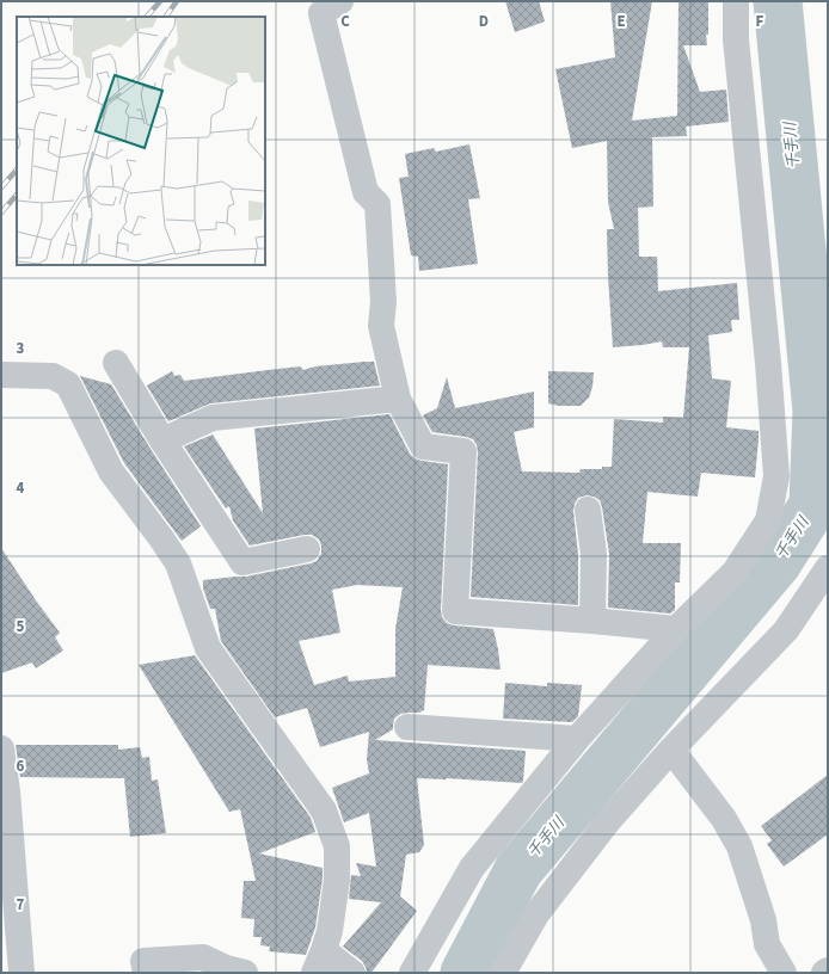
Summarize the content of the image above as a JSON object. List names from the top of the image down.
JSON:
{
  "water": ["千手川"],
  "grid": {
    "columns": [
      "C",
      "D",
      "E",
      "F"
    ],
    "rows": [
      "3",
      "4",
      "5",
      "6",
      "7"
    ]
  }
}
